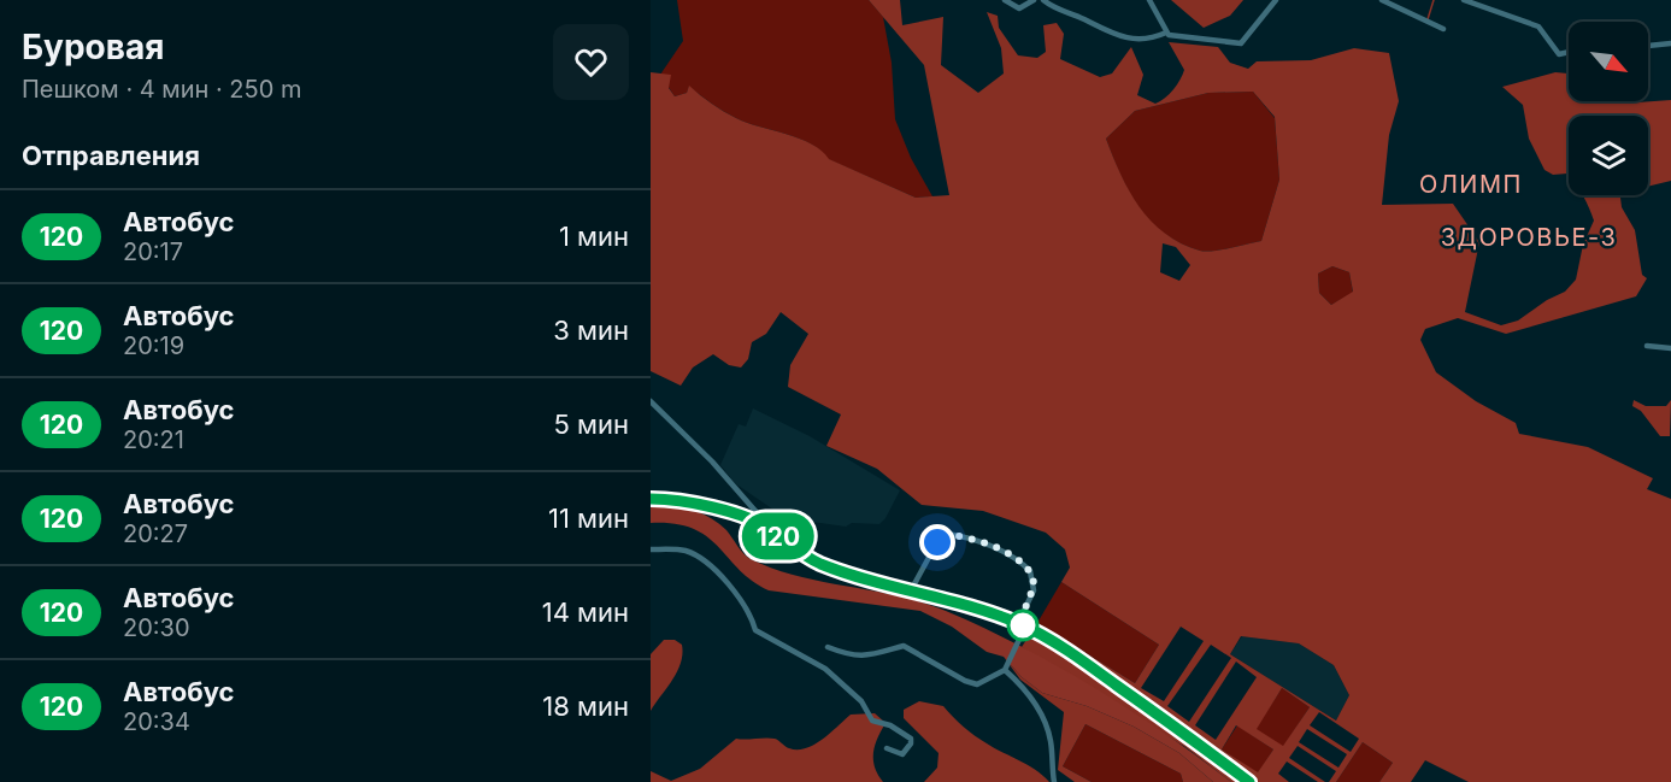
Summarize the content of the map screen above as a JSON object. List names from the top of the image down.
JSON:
{
  "districts": ["ОЛИМП", "ЗДОРОВЬЕ-3"],
  "lines": ["bus line 120"],
  "north": "bottom right",
  "page": {
    "heading": [
      ["Буровая", "Пешком · 4 мин · 250 m"],
      "Отправления"
    ],
    "on_map": "120",
    "list": [
      {
        "mark": "120",
        "name": "Автобус",
        "note": "20:17",
        "value": "1 мин"
      },
      {
        "mark": "120",
        "name": "Автобус",
        "note": "20:19",
        "value": "3 мин"
      },
      {
        "mark": "120",
        "name": "Автобус",
        "note": "20:21",
        "value": "5 мин"
      },
      {
        "mark": "120",
        "name": "Автобус",
        "note": "20:27",
        "value": "11 мин"
      },
      {
        "mark": "120",
        "name": "Автобус",
        "note": "20:30",
        "value": "14 мин"
      },
      {
        "mark": "120",
        "name": "Автобус",
        "note": "20:34",
        "value": "18 мин"
      }
    ]
  }
}
